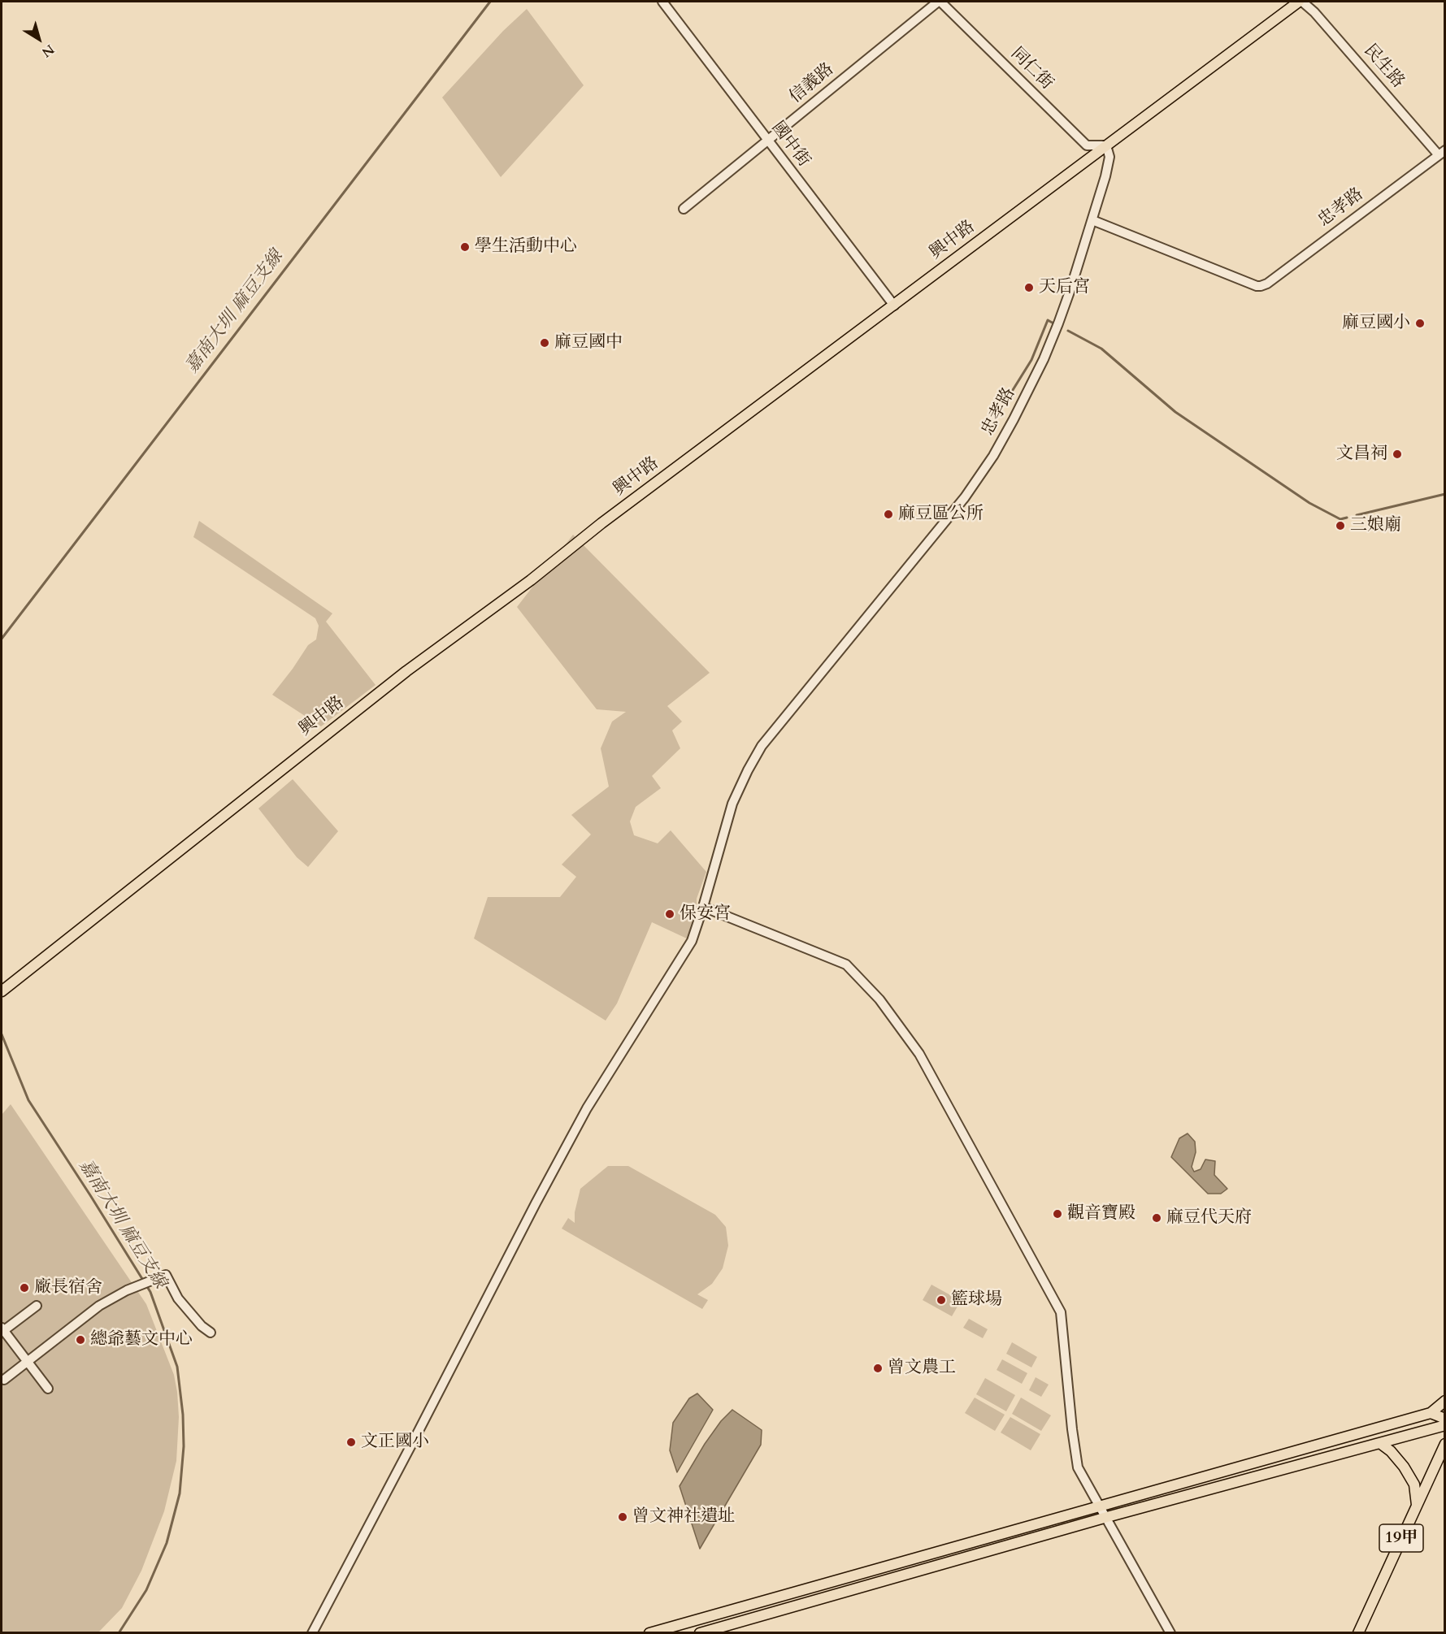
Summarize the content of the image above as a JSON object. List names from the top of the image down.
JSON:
{
  "streets": {
    "main road": ["興中路", "19甲"],
    "street": [
      "民生路",
      "同仁街",
      "信義路",
      "國中街",
      "忠孝路"
    ]
  },
  "crossings": [
    ["民生路", "忠孝路"],
    ["民生路", "興中路"],
    ["同仁街", "信義路"],
    ["同仁街", "忠孝路"],
    ["同仁街", "興中路"],
    ["信義路", "國中街"],
    ["國中街", "興中路"],
    ["忠孝路", "興中路"]
  ],
  "water": ["嘉南大圳 麻豆支線"],
  "places": [
    "學生活動中心",
    "天后宮",
    "麻豆國小",
    "麻豆國中",
    "文昌祠",
    "麻豆區公所",
    "三娘廟",
    "保安宮",
    "觀音寶殿",
    "麻豆代天府",
    "廠長宿舍",
    "籃球場",
    "總爺藝文中心",
    "曾文農工",
    "文正國小",
    "曾文神社遺址"
  ],
  "north": "bottom right"
}
